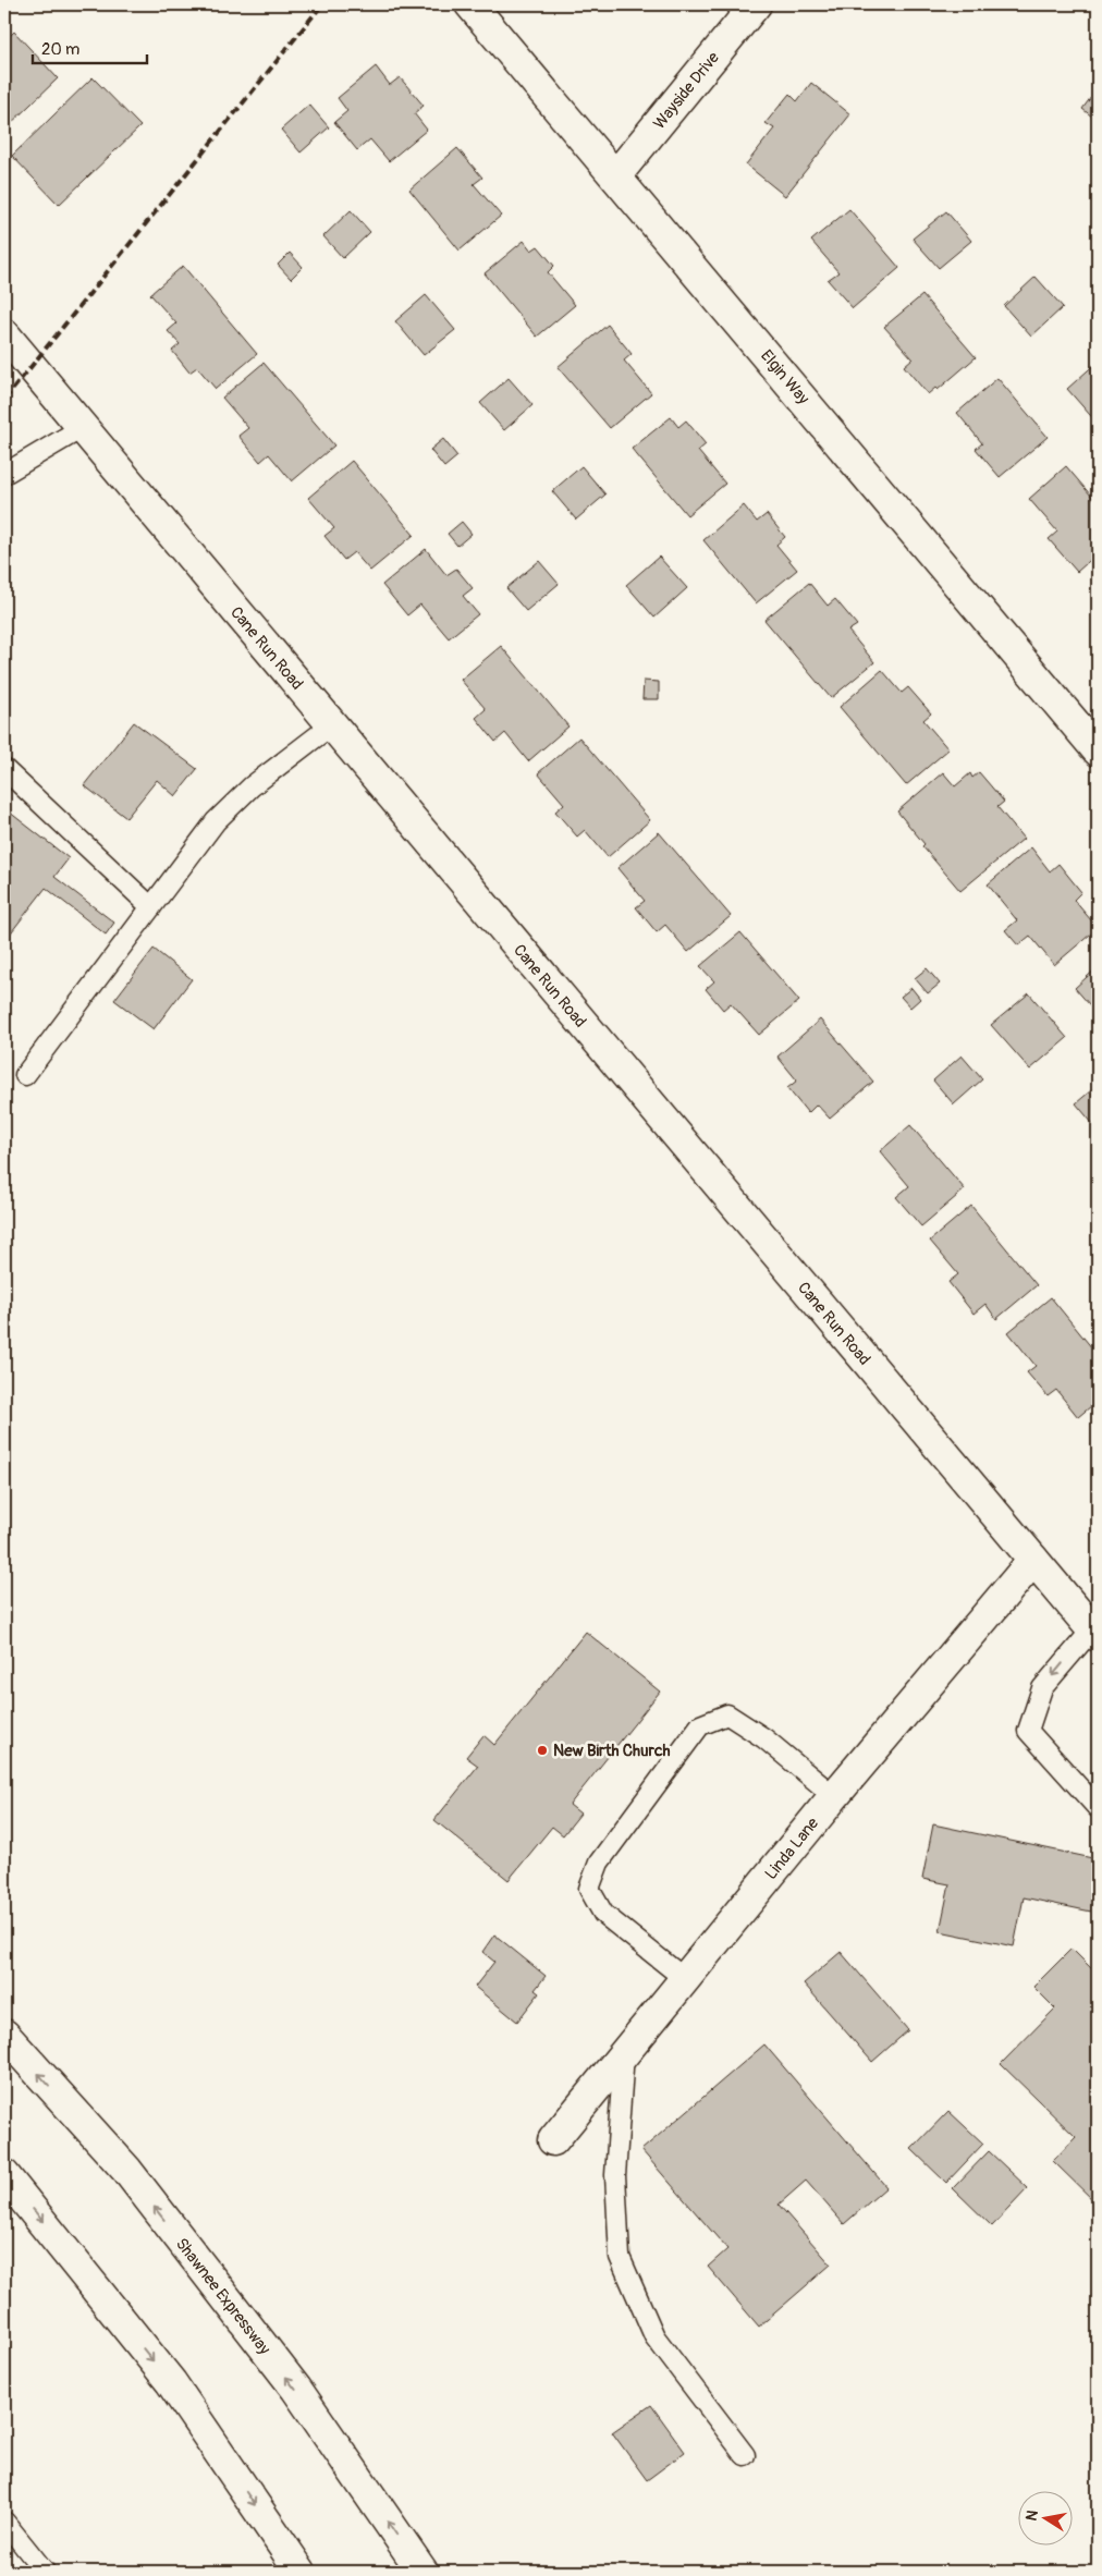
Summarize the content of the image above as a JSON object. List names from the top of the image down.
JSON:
{
  "streets": {
    "main road": [
      "Wayside Drive",
      "Elgin Way",
      "Cane Run Road",
      "Linda Lane",
      "Shawnee Expressway"
    ]
  },
  "crossings": [
    ["Wayside Drive", "Elgin Way"],
    ["Cane Run Road", "Linda Lane"]
  ],
  "places": ["New Birth Church"],
  "scale_bar": "20 m",
  "north": "left"
}
